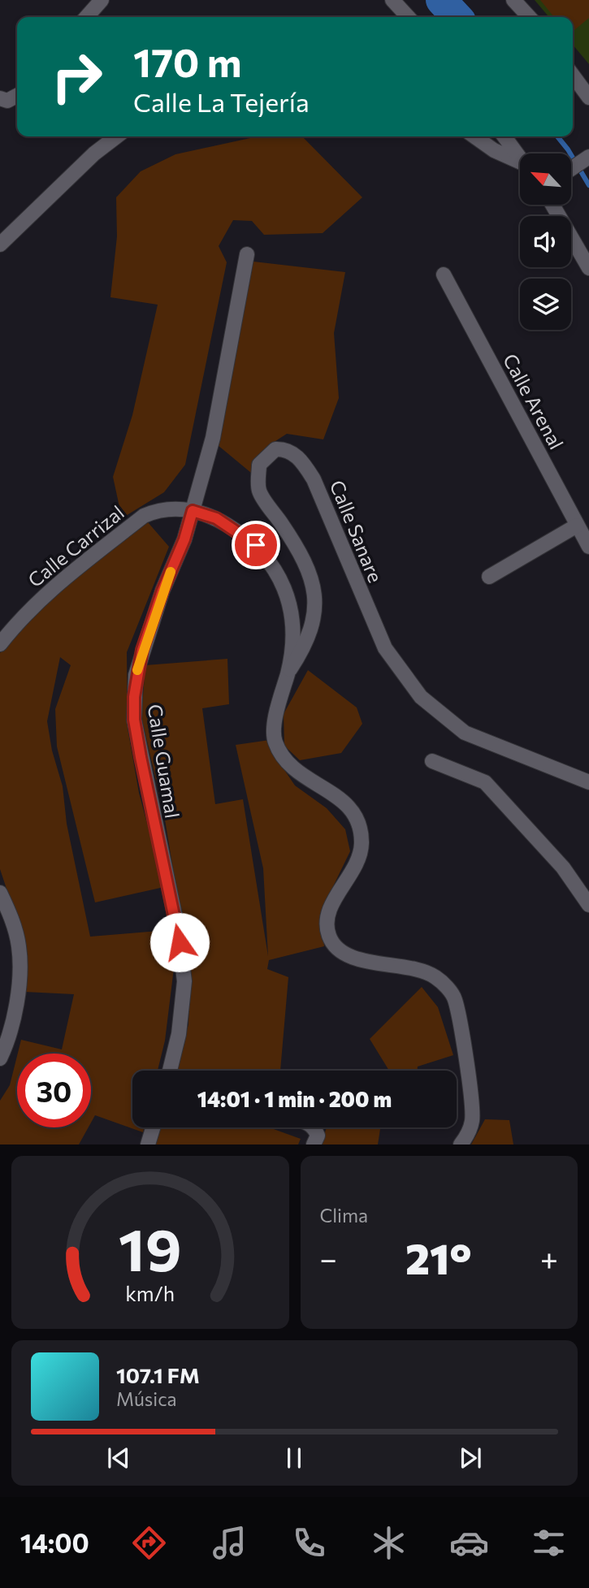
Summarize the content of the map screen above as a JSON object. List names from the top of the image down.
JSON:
{
  "streets": {
    "street": [
      "Calle Arenal",
      "Calle Sanare",
      "Calle Carrizal",
      "Calle Guamal"
    ]
  },
  "crossings": [
    ["Calle Sanare", "Calle Carrizal"],
    ["Calle Carrizal", "Calle Guamal"]
  ],
  "north": "top left",
  "page": {
    "turn": ["170 m", "Calle La Tejería"],
    "limit": "30",
    "trip": "14:01 · 1 min · 200 m",
    "tile": "Clima",
    "heat": ["−", "21°", "+"],
    "song": ["107.1 FM", "Música"],
    "tabs": "14:00",
    "gauge": ["19", "km/h"]
  }
}
